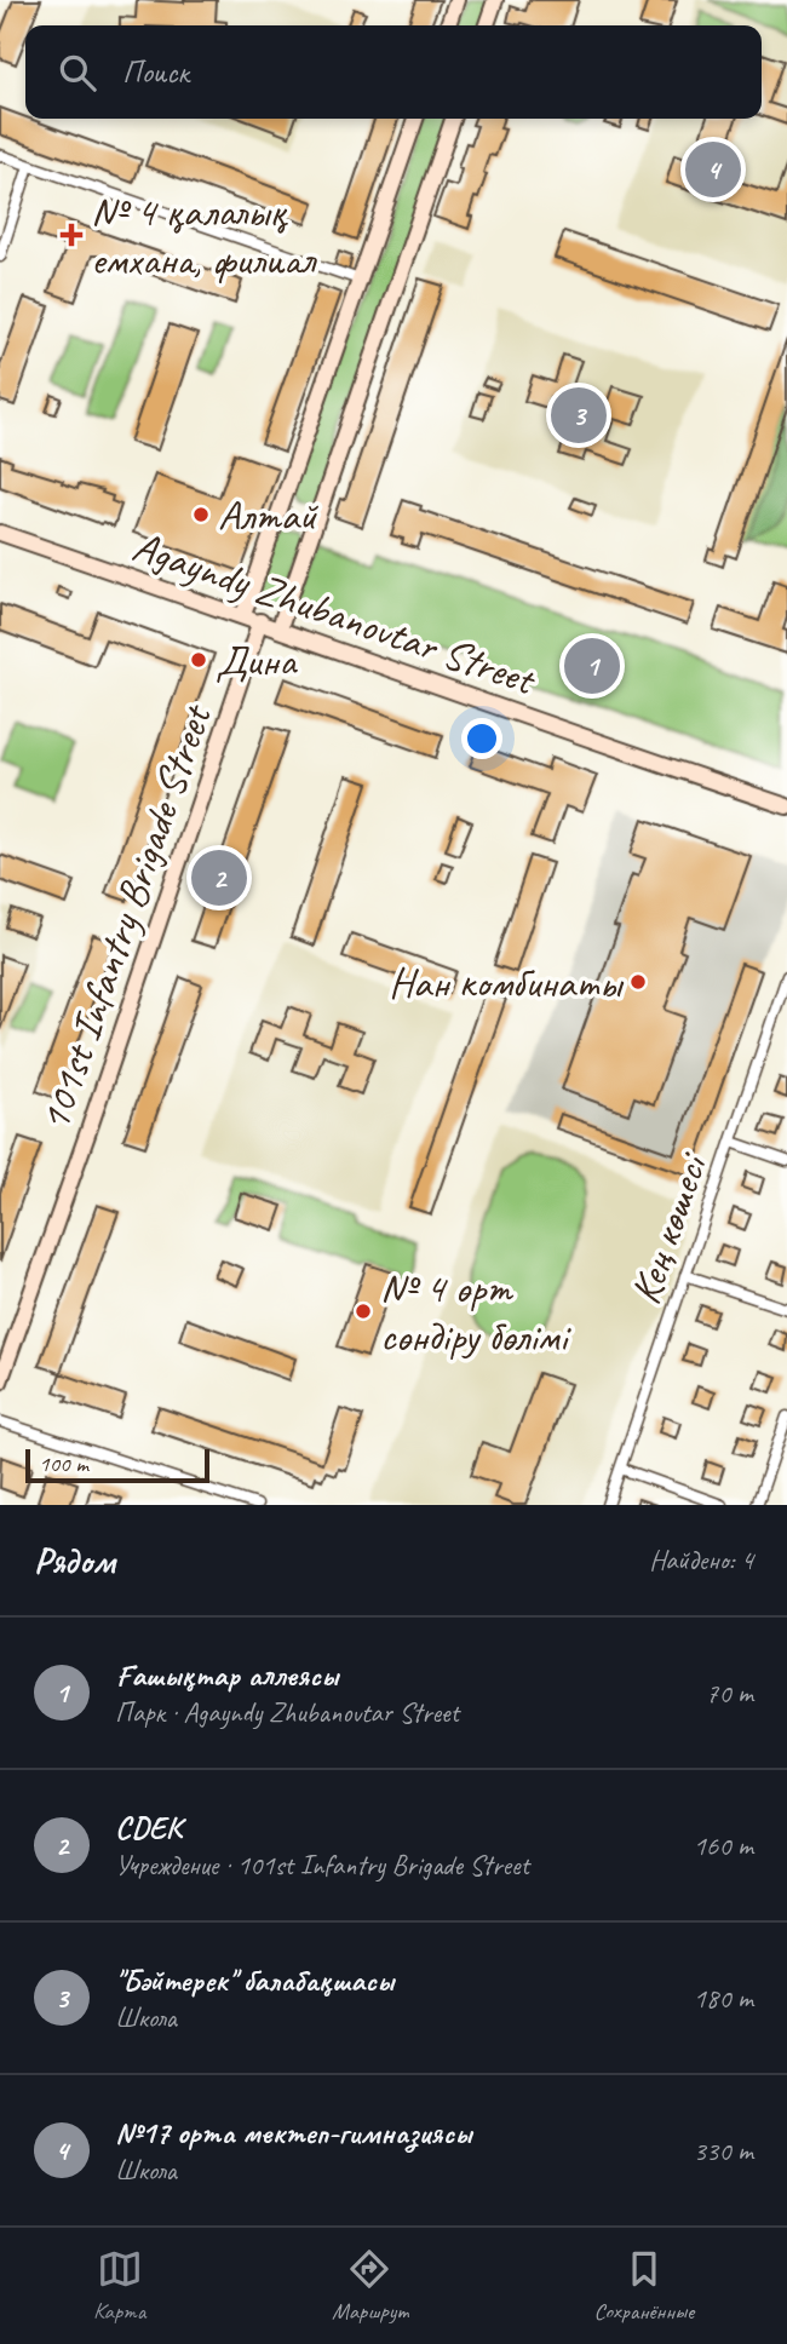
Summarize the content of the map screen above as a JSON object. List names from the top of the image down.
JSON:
{
  "streets": {
    "street": ["Agayndy Zhubanovtar Street", "101st Infantry Brigade Street", "Кең көшесі"]
  },
  "crossings": [
    ["Agayndy Zhubanovtar Street", "101st Infantry Brigade Street"]
  ],
  "places": {
    "health": ["№ 4 қалалық емхана, филиал"],
    "other": [
      "Алтай",
      "Дина",
      "Нан комбинаты",
      "№ 4 өрт сөндіру бөлімі"
    ]
  },
  "scale_bar": "100 m",
  "page": {
    "search": "Поиск",
    "pins": [
      "4",
      "3",
      "1",
      "2"
    ],
    "scale": "100 m",
    "heading": ["Рядом", "Найдено: 4"],
    "list": [
      {
        "mark": "1",
        "name": "Ғашықтар аллеясы",
        "note": "Парк · Agayndy Zhubanovtar Street",
        "value": "70 m"
      },
      {
        "mark": "2",
        "name": "CDEK",
        "note": "Учреждение · 101st Infantry Brigade Street",
        "value": "160 m"
      },
      {
        "mark": "3",
        "name": "\"Бәйтерек\" балабақшасы",
        "note": "Школа",
        "value": "180 m"
      },
      {
        "mark": "4",
        "name": "№17 орта мектеп-гимназиясы",
        "note": "Школа",
        "value": "330 m"
      }
    ],
    "nav": ["Карта", "Маршрут", "Сохранённые"]
  }
}
